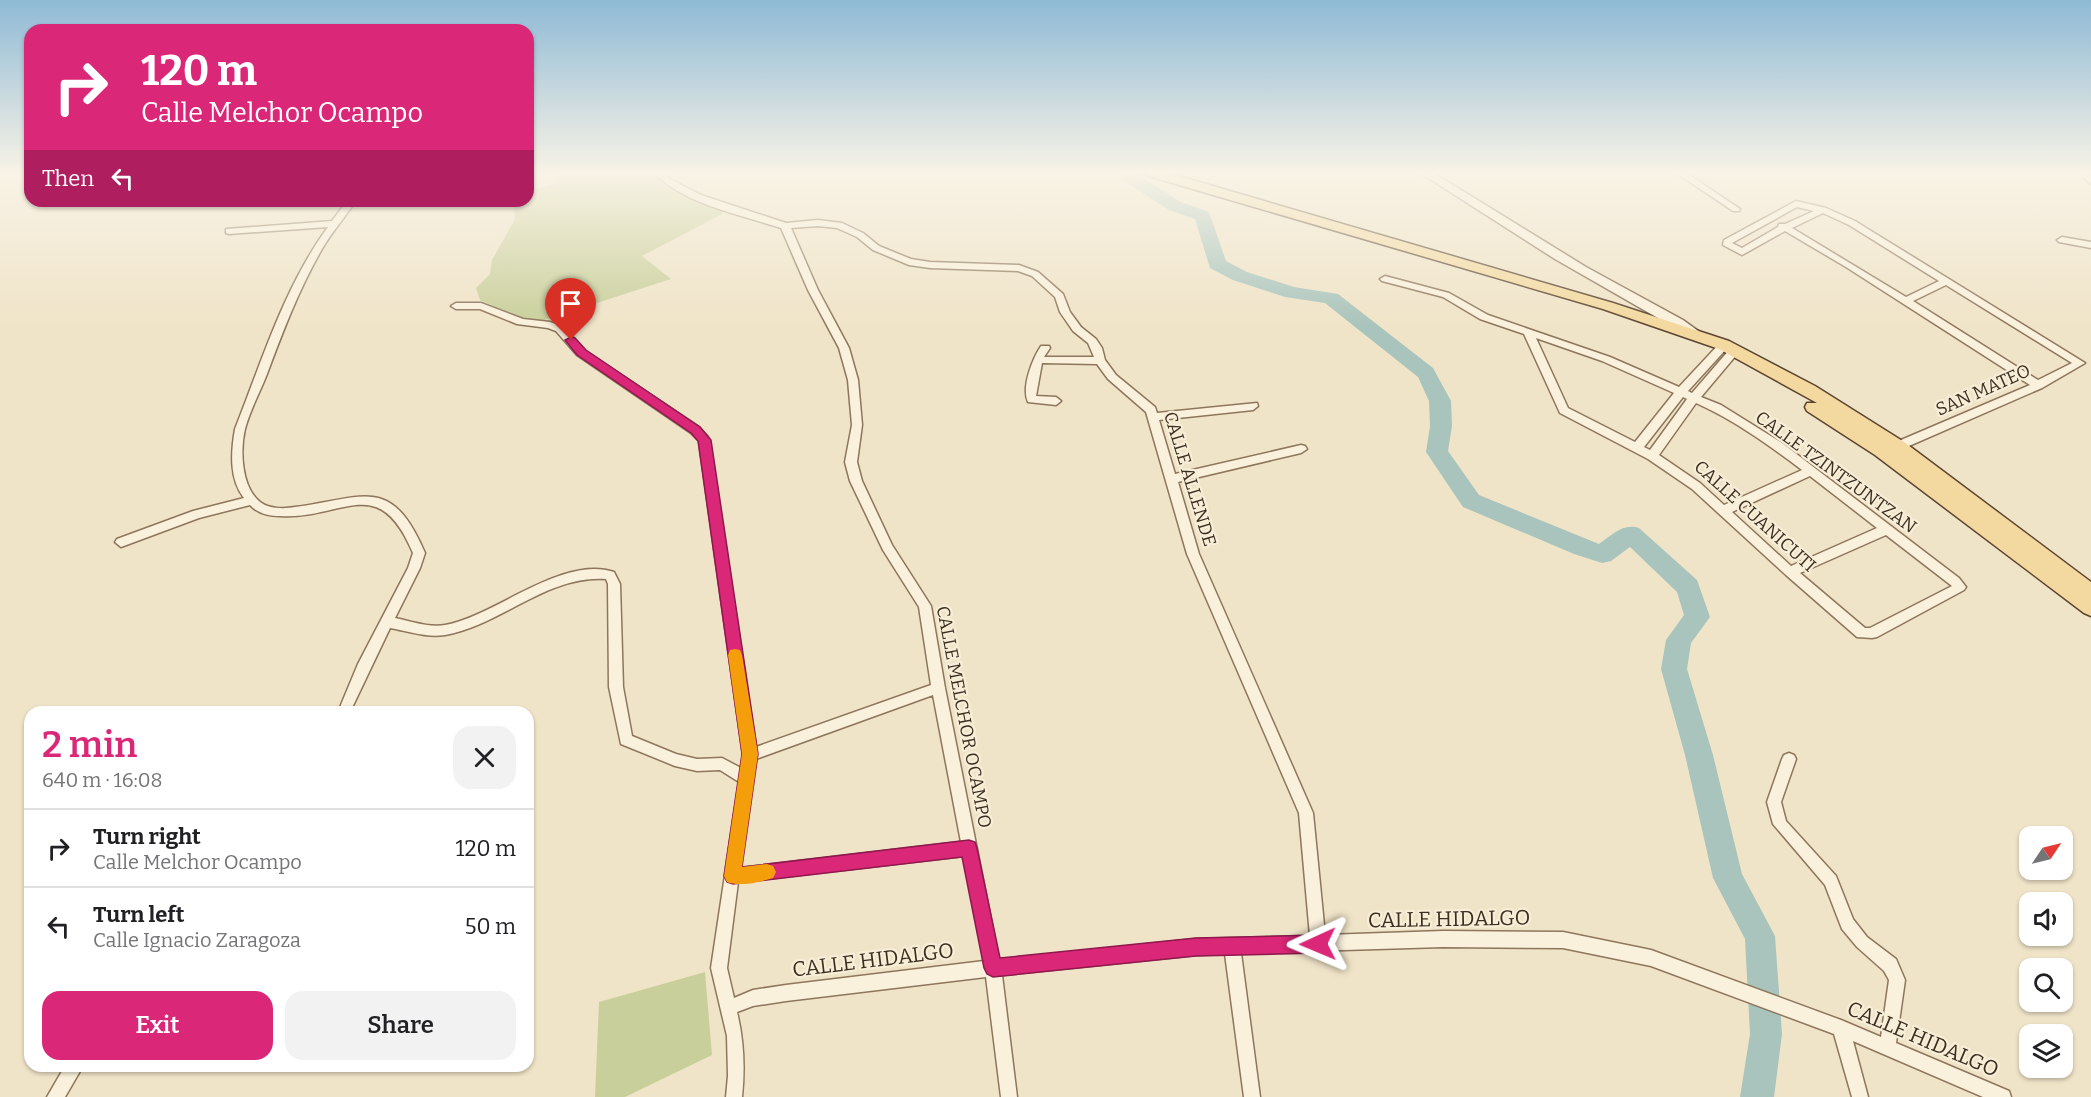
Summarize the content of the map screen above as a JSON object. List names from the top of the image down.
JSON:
{
  "streets": {
    "street": [
      "SAN MATEO",
      "CALLE TZINTZUNTZAN",
      "CALLE ALLENDE",
      "CALLE CUANICUTI",
      "CALLE MELCHOR OCAMPO",
      "CALLE HIDALGO"
    ]
  },
  "crossings": [
    ["CALLE TZINTZUNTZAN", "CALLE CUANICUTI"],
    ["CALLE ALLENDE", "CALLE MELCHOR OCAMPO"],
    ["CALLE ALLENDE", "CALLE HIDALGO"],
    ["CALLE MELCHOR OCAMPO", "CALLE HIDALGO"]
  ],
  "north": "top right",
  "page": {
    "turn": ["120 m", "Calle Melchor Ocampo"],
    "then": "Then",
    "heading": ["2 min", "640 m · 16:08"],
    "list": [
      {
        "name": "Turn right",
        "note": "Calle Melchor Ocampo",
        "value": "120 m"
      },
      {
        "name": "Turn left",
        "note": "Calle Ignacio Zaragoza",
        "value": "50 m"
      }
    ],
    "buttons": ["Exit", "Share"]
  }
}
